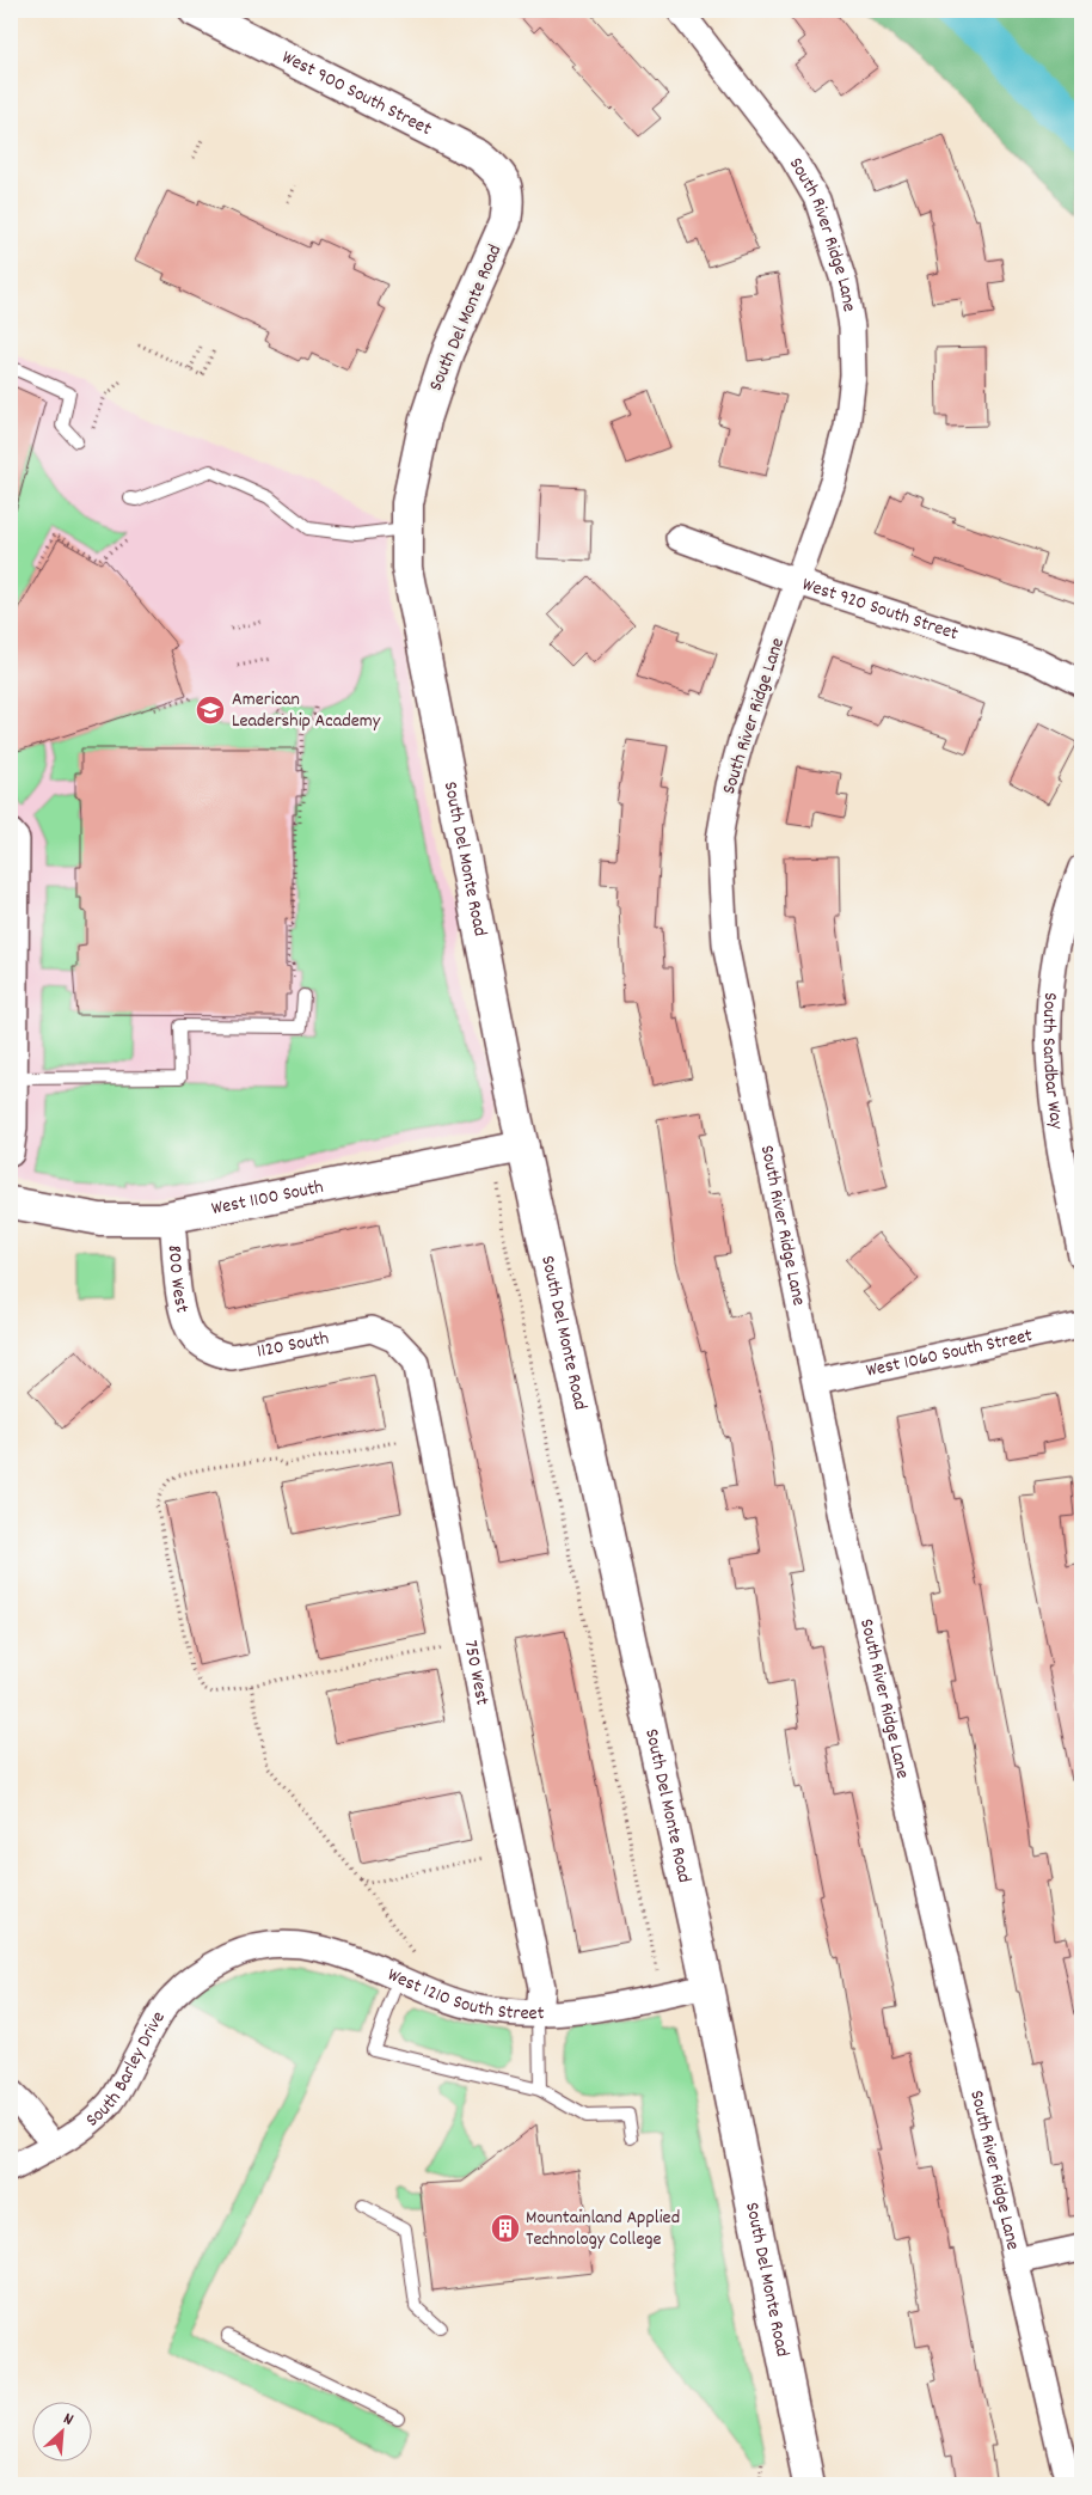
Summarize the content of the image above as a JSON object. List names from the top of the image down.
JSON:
{
  "streets": {
    "street": [
      "West 900 South Street",
      "South River Ridge Lane",
      "South Del Monte Road",
      "West 920 South Street",
      "South Sandbar Way",
      "West 1100 South",
      "800 West",
      "1120 South",
      "West 1060 South Street",
      "750 West",
      "West 1210 South Street",
      "South Barley Drive"
    ]
  },
  "crossings": [
    ["West 900 South Street", "South Del Monte Road"],
    ["South River Ridge Lane", "West 920 South Street"],
    ["South River Ridge Lane", "West 1060 South Street"],
    ["South Del Monte Road", "West 1100 South"],
    ["South Del Monte Road", "West 1210 South Street"],
    ["West 1100 South", "800 West"],
    ["800 West", "1120 South"],
    ["1120 South", "750 West"],
    ["750 West", "West 1210 South Street"],
    ["West 1210 South Street", "South Barley Drive"]
  ],
  "places": {
    "school or university": ["American Leadership Academy"],
    "building": ["Mountainland Applied Technology College"]
  },
  "north": "top right"
}
